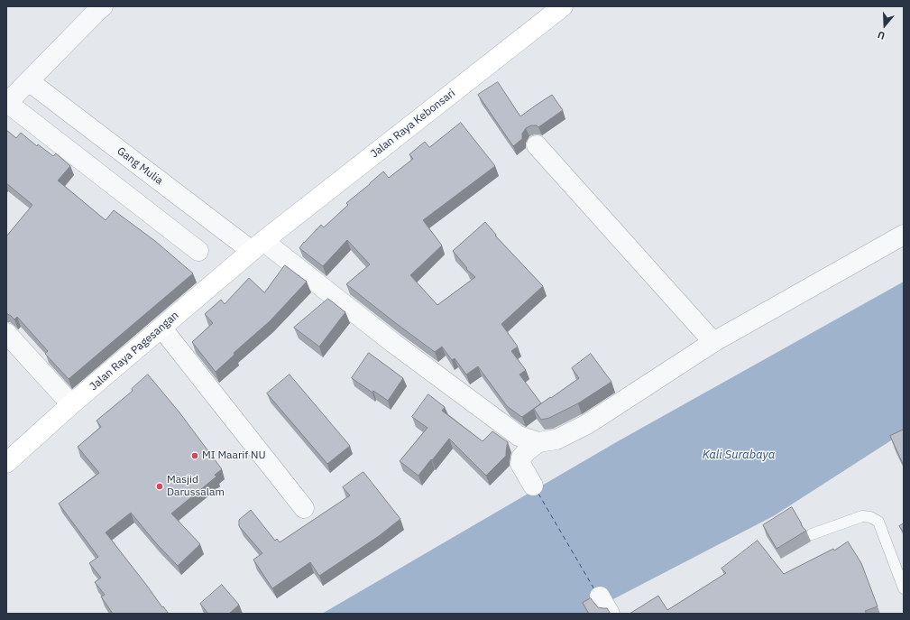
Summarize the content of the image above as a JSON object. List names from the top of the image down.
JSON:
{
  "streets": {
    "main road": ["Jalan Raya Kebonsari", "Jalan Raya Pagesangan"],
    "street": ["Gang Mulia"]
  },
  "crossings": [
    ["Jalan Raya Kebonsari", "Gang Mulia"],
    ["Jalan Raya Kebonsari", "Jalan Raya Pagesangan"],
    ["Gang Mulia", "Jalan Raya Pagesangan"]
  ],
  "water": ["Kali Surabaya"],
  "places": ["MI Maarif NU", "Masjid Darussalam"],
  "north": "bottom"
}
